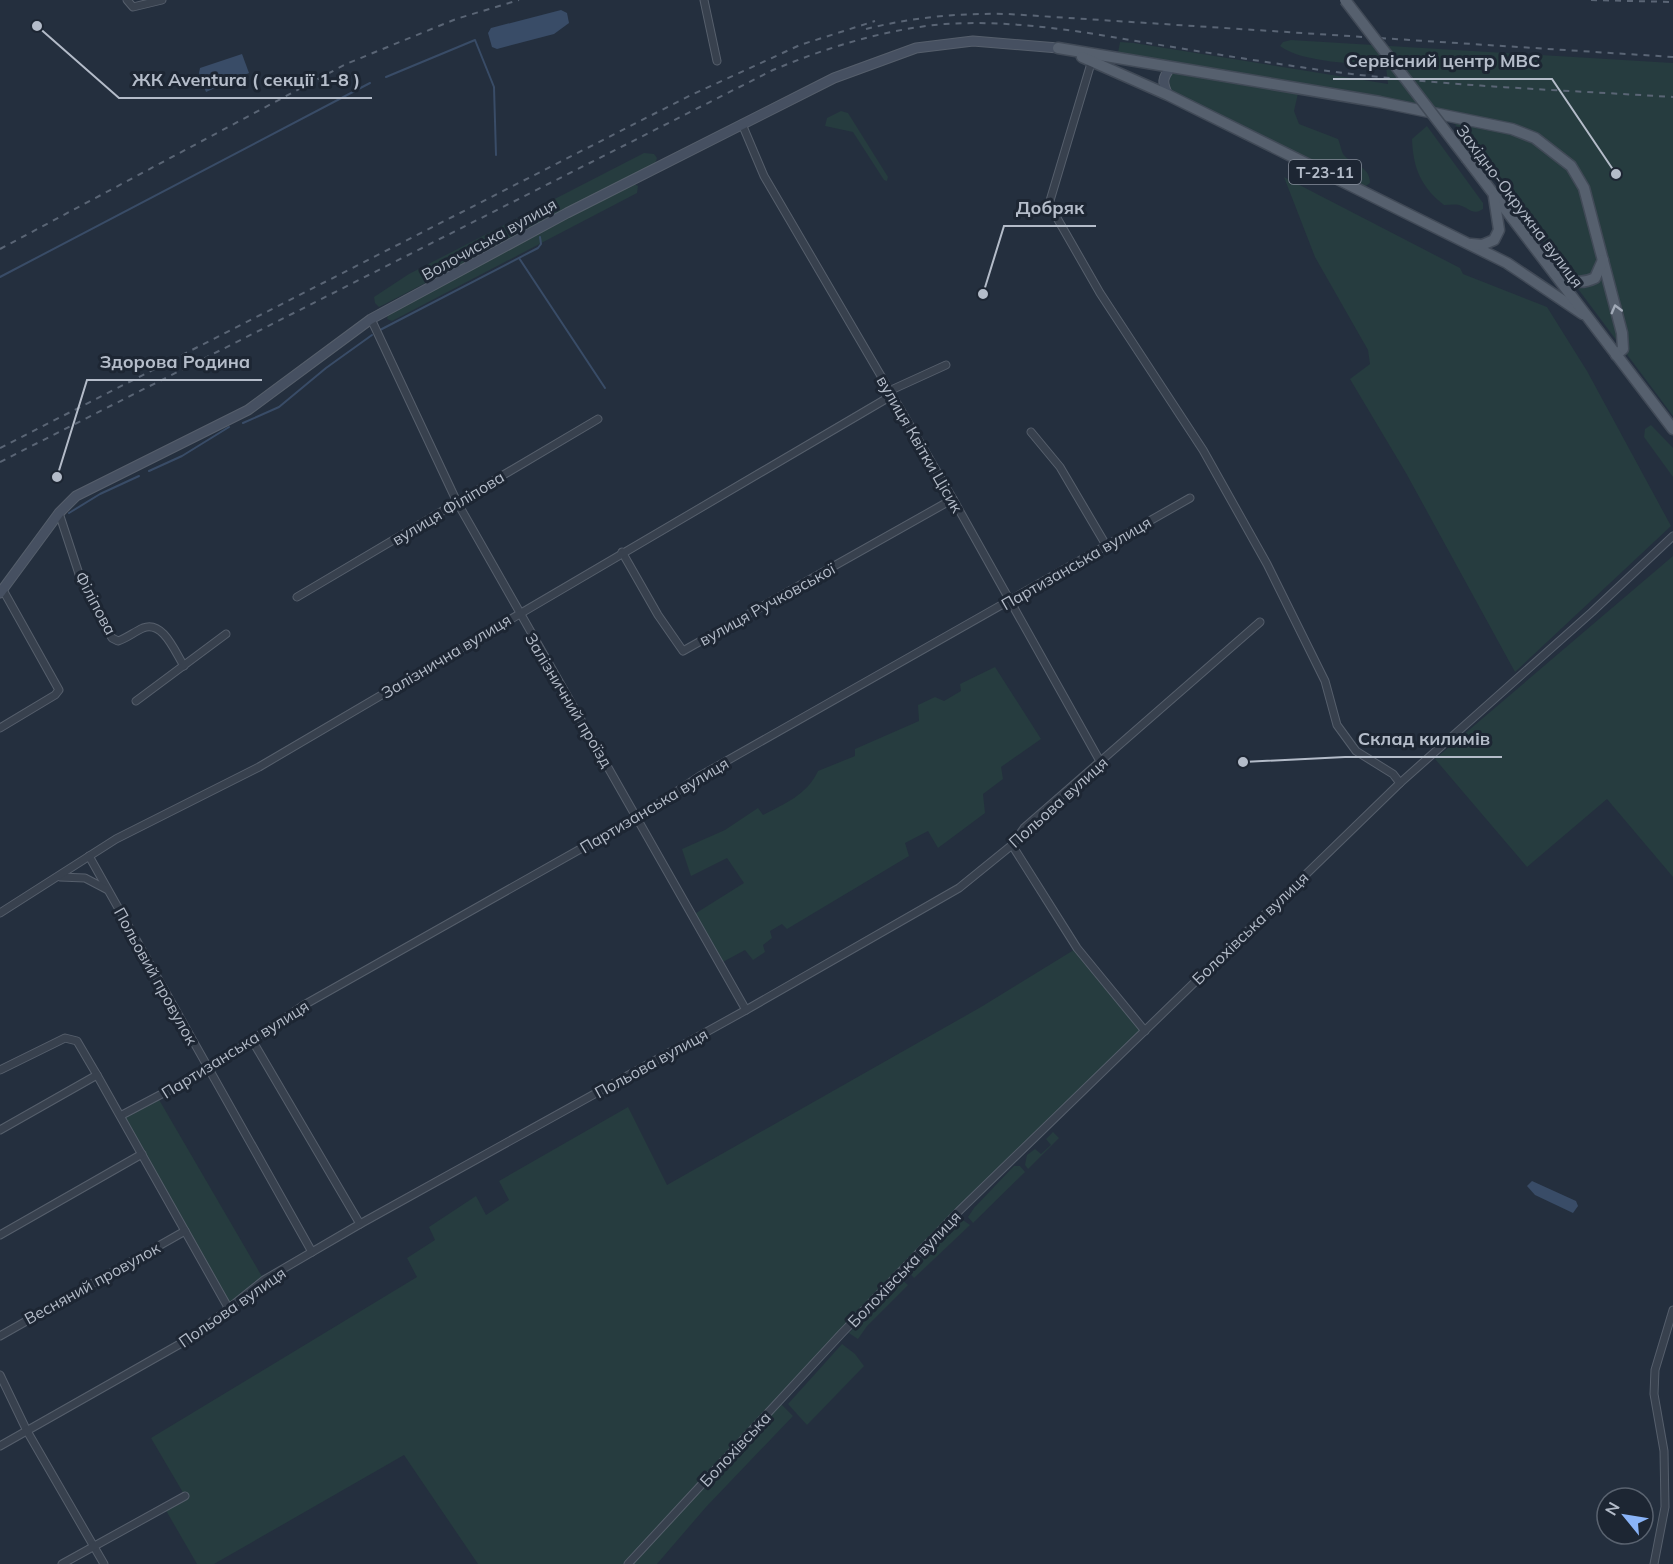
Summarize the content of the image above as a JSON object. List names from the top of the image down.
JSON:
{
  "streets": {
    "main road": ["Т-23-11", "Західно-Окружна вулиця", "Волочиська вулиця"],
    "street": [
      "вулиця Квітки Цісик",
      "вулиця Філіпова",
      "Партизанська вулиця",
      "Філіпова",
      "вулиця Ручковської",
      "Залізнична вулиця",
      "Залізничний проїзд",
      "Польова вулиця",
      "Болохівська вулиця",
      "Польовий провулок",
      "Весняний провулок",
      "Болохівська"
    ]
  },
  "crossings": [
    ["Т-23-11", "Західно-Окружна вулиця"],
    ["Т-23-11", "Волочиська вулиця"],
    ["Волочиська вулиця", "вулиця Квітки Цісик"],
    ["Волочиська вулиця", "Філіпова"],
    ["Волочиська вулиця", "Залізничний проїзд"],
    ["вулиця Квітки Цісик", "Партизанська вулиця"],
    ["вулиця Квітки Цісик", "вулиця Ручковської"],
    ["вулиця Квітки Цісик", "Залізнична вулиця"],
    ["вулиця Квітки Цісик", "Польова вулиця"],
    ["вулиця Філіпова", "Залізничний проїзд"],
    ["Партизанська вулиця", "Залізничний проїзд"],
    ["Партизанська вулиця", "Польовий провулок"],
    ["вулиця Ручковської", "Залізнична вулиця"],
    ["Залізнична вулиця", "Залізничний проїзд"],
    ["Залізнична вулиця", "Польовий провулок"],
    ["Залізничний проїзд", "Польова вулиця"],
    ["Польова вулиця", "Польовий провулок"],
    ["Болохівська вулиця", "Болохівська"]
  ],
  "places": [
    "ЖК Aventura ( секції 1-8 )",
    "Сервісний центр МВС",
    "Добряк",
    "Здорова Родина",
    "Склад килимів"
  ],
  "north": "top left"
}
